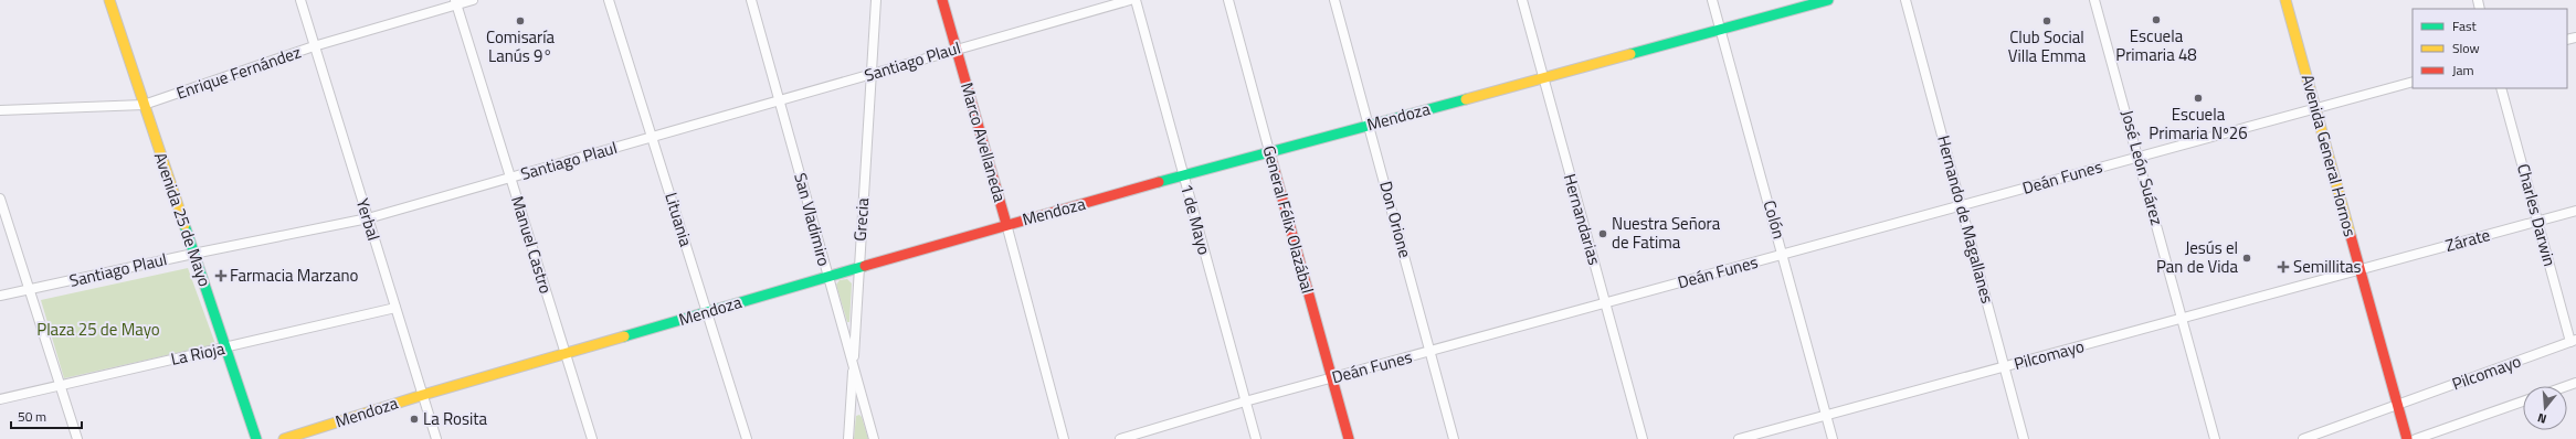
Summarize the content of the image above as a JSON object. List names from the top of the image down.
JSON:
{
  "streets": {
    "street": [
      "Santiago Plaul",
      "Enrique Fernández",
      "Mendoza",
      "Marco Avellaneda",
      "Avenida General Hornos",
      "José León Suárez",
      "Deán Funes",
      "Charles Darwin",
      "Avenida 25 de Mayo",
      "Yerbal",
      "Lituania",
      "San Vladimiro",
      "Grecia",
      "1 de Mayo",
      "General Félix Olazábal",
      "Don Orione",
      "Hernandarias",
      "Colón",
      "Hernando de Magallanes",
      "Zárate",
      "Manuel Castro",
      "La Rioja",
      "Pilcomayo"
    ]
  },
  "crossings": [
    ["Santiago Plaul", "Marco Avellaneda"],
    ["Santiago Plaul", "Avenida 25 de Mayo"],
    ["Santiago Plaul", "Yerbal"],
    ["Santiago Plaul", "Lituania"],
    ["Santiago Plaul", "San Vladimiro"],
    ["Santiago Plaul", "Grecia"],
    ["Santiago Plaul", "Manuel Castro"],
    ["Enrique Fernández", "Avenida 25 de Mayo"],
    ["Enrique Fernández", "Yerbal"],
    ["Enrique Fernández", "Manuel Castro"],
    ["Mendoza", "Marco Avellaneda"],
    ["Mendoza", "Yerbal"],
    ["Mendoza", "Lituania"],
    ["Mendoza", "San Vladimiro"],
    ["Mendoza", "Grecia"],
    ["Mendoza", "1 de Mayo"],
    ["Mendoza", "General Félix Olazábal"],
    ["Mendoza", "Don Orione"],
    ["Mendoza", "Hernandarias"],
    ["Mendoza", "Colón"],
    ["Mendoza", "Manuel Castro"],
    ["Avenida General Hornos", "Deán Funes"],
    ["Avenida General Hornos", "Zárate"],
    ["Avenida General Hornos", "Pilcomayo"],
    ["José León Suárez", "Deán Funes"],
    ["José León Suárez", "Pilcomayo"],
    ["Deán Funes", "1 de Mayo"],
    ["Deán Funes", "General Félix Olazábal"],
    ["Deán Funes", "Don Orione"],
    ["Deán Funes", "Hernandarias"],
    ["Deán Funes", "Colón"],
    ["Deán Funes", "Hernando de Magallanes"],
    ["Charles Darwin", "Zárate"],
    ["Charles Darwin", "Pilcomayo"],
    ["Avenida 25 de Mayo", "La Rioja"],
    ["Yerbal", "La Rioja"],
    ["San Vladimiro", "Grecia"],
    ["Colón", "Pilcomayo"],
    ["Hernando de Magallanes", "Pilcomayo"],
    ["Zárate", "Pilcomayo"]
  ],
  "parks": ["Plaza 25 de Mayo"],
  "places": {
    "other": [
      "Escuela Primaria 48",
      "Comisaría Lanús 9°",
      "Club Social Villa Emma",
      "Escuela Primaria Nº26",
      "Nuestra Señora de Fatima",
      "Jesús el Pan de Vida",
      "La Rosita"
    ],
    "health": ["Semillitas", "Farmacia Marzano"]
  },
  "legend": ["Fast", "Slow", "Jam"],
  "scale_bar": "50 m",
  "north": "bottom"
}
